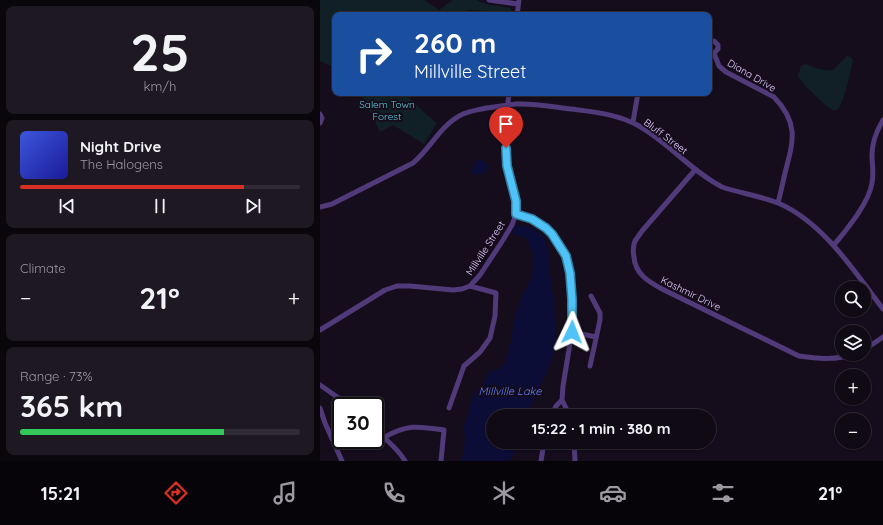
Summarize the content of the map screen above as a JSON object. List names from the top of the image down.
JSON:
{
  "streets": {
    "street": [
      "Diana Drive",
      "Bluff Street",
      "Millville Street",
      "Kashmir Drive"
    ]
  },
  "crossings": [
    ["Diana Drive", "Bluff Street"],
    ["Bluff Street", "Millville Street"],
    ["Bluff Street", "Kashmir Drive"]
  ],
  "water": ["Millville Lake"],
  "parks": ["Salem Town Forest"],
  "page": {
    "tile": [
      ["25", "km/h"],
      "Climate",
      ["Range · 73%", "365 km"]
    ],
    "turn": ["260 m", "Millville Street"],
    "song": ["Night Drive", "The Halogens"],
    "map_buttons": ["+", "−"],
    "heat": ["−", "21°", "+"],
    "limit": "30",
    "trip": "15:22 · 1 min · 380 m",
    "tabs": ["15:21", "21°"]
  }
}
